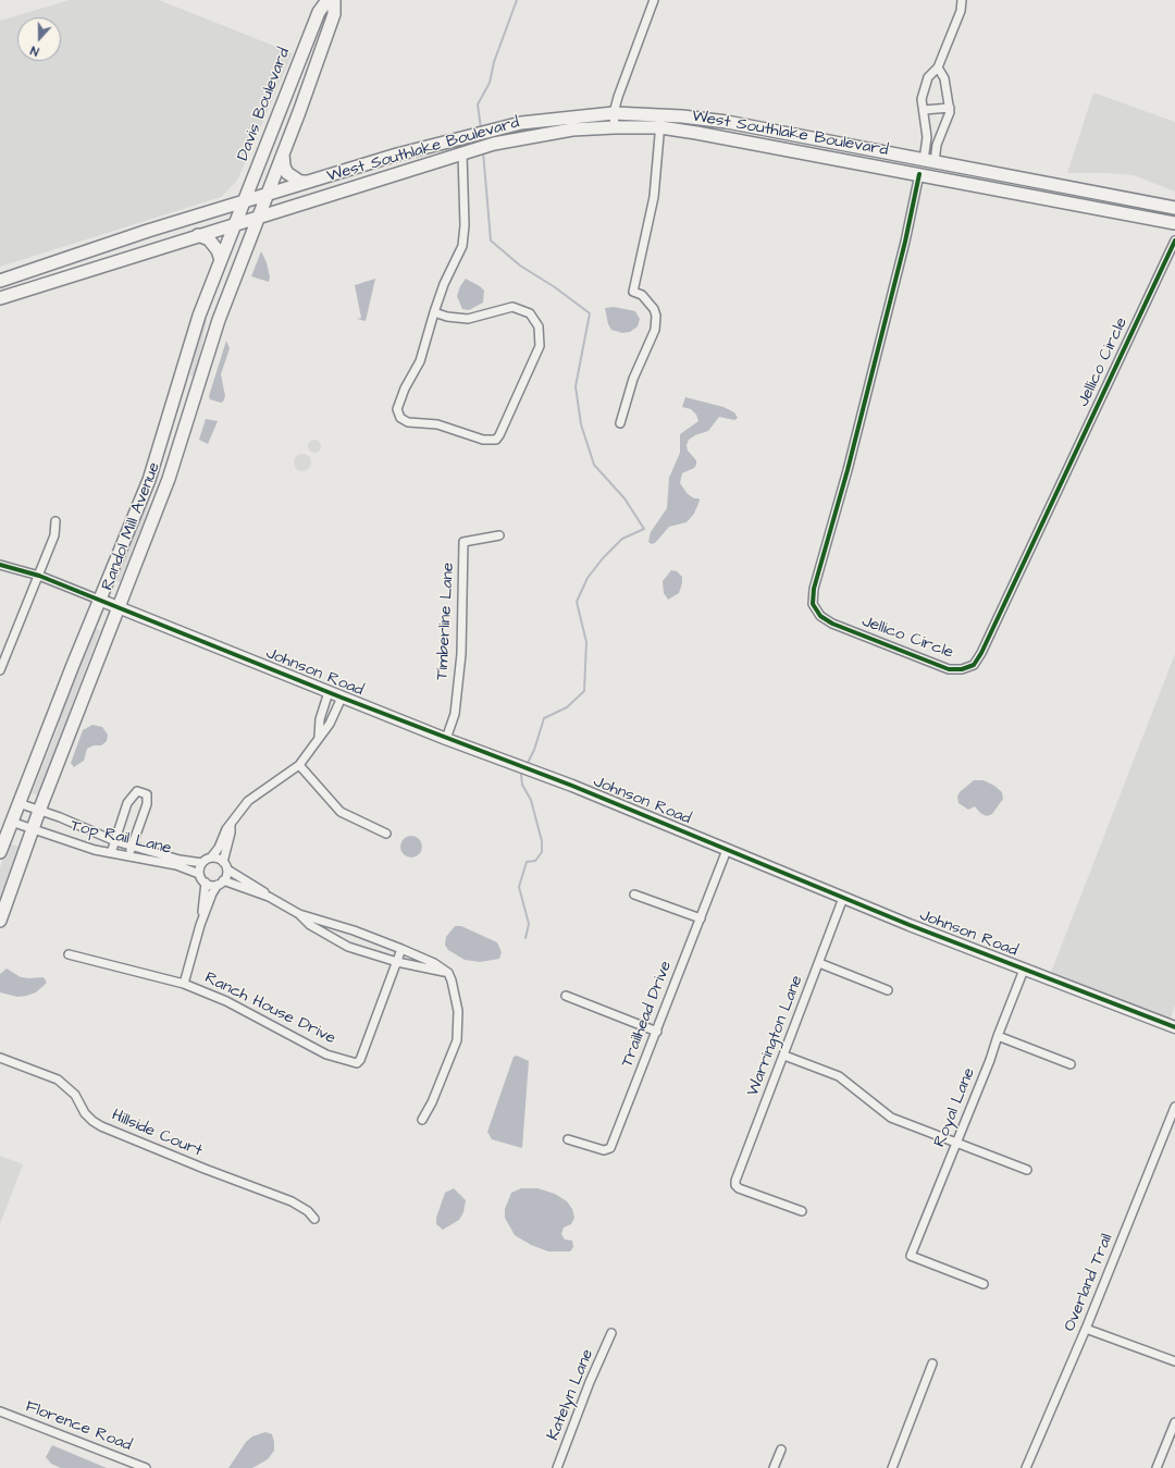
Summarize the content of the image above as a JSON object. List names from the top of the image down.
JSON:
{
  "streets": {
    "main road": ["Davis Boulevard", "West Southlake Boulevard", "Randol Mill Avenue"],
    "street": [
      "Jellico Circle",
      "Timberline Lane",
      "Johnson Road",
      "Top Rail Lane",
      "Ranch House Drive",
      "Trailhead Drive",
      "Warrington Lane",
      "Royal Lane",
      "Hillside Court",
      "Overland Trail",
      "Katelyn Lane",
      "Florence Road"
    ]
  },
  "crossings": [
    ["Davis Boulevard", "West Southlake Boulevard"],
    ["Davis Boulevard", "Randol Mill Avenue"],
    ["West Southlake Boulevard", "Jellico Circle"],
    ["West Southlake Boulevard", "Randol Mill Avenue"],
    ["Randol Mill Avenue", "Johnson Road"],
    ["Randol Mill Avenue", "Top Rail Lane"],
    ["Timberline Lane", "Johnson Road"],
    ["Johnson Road", "Trailhead Drive"],
    ["Johnson Road", "Warrington Lane"],
    ["Johnson Road", "Royal Lane"]
  ],
  "north": "bottom"
}
